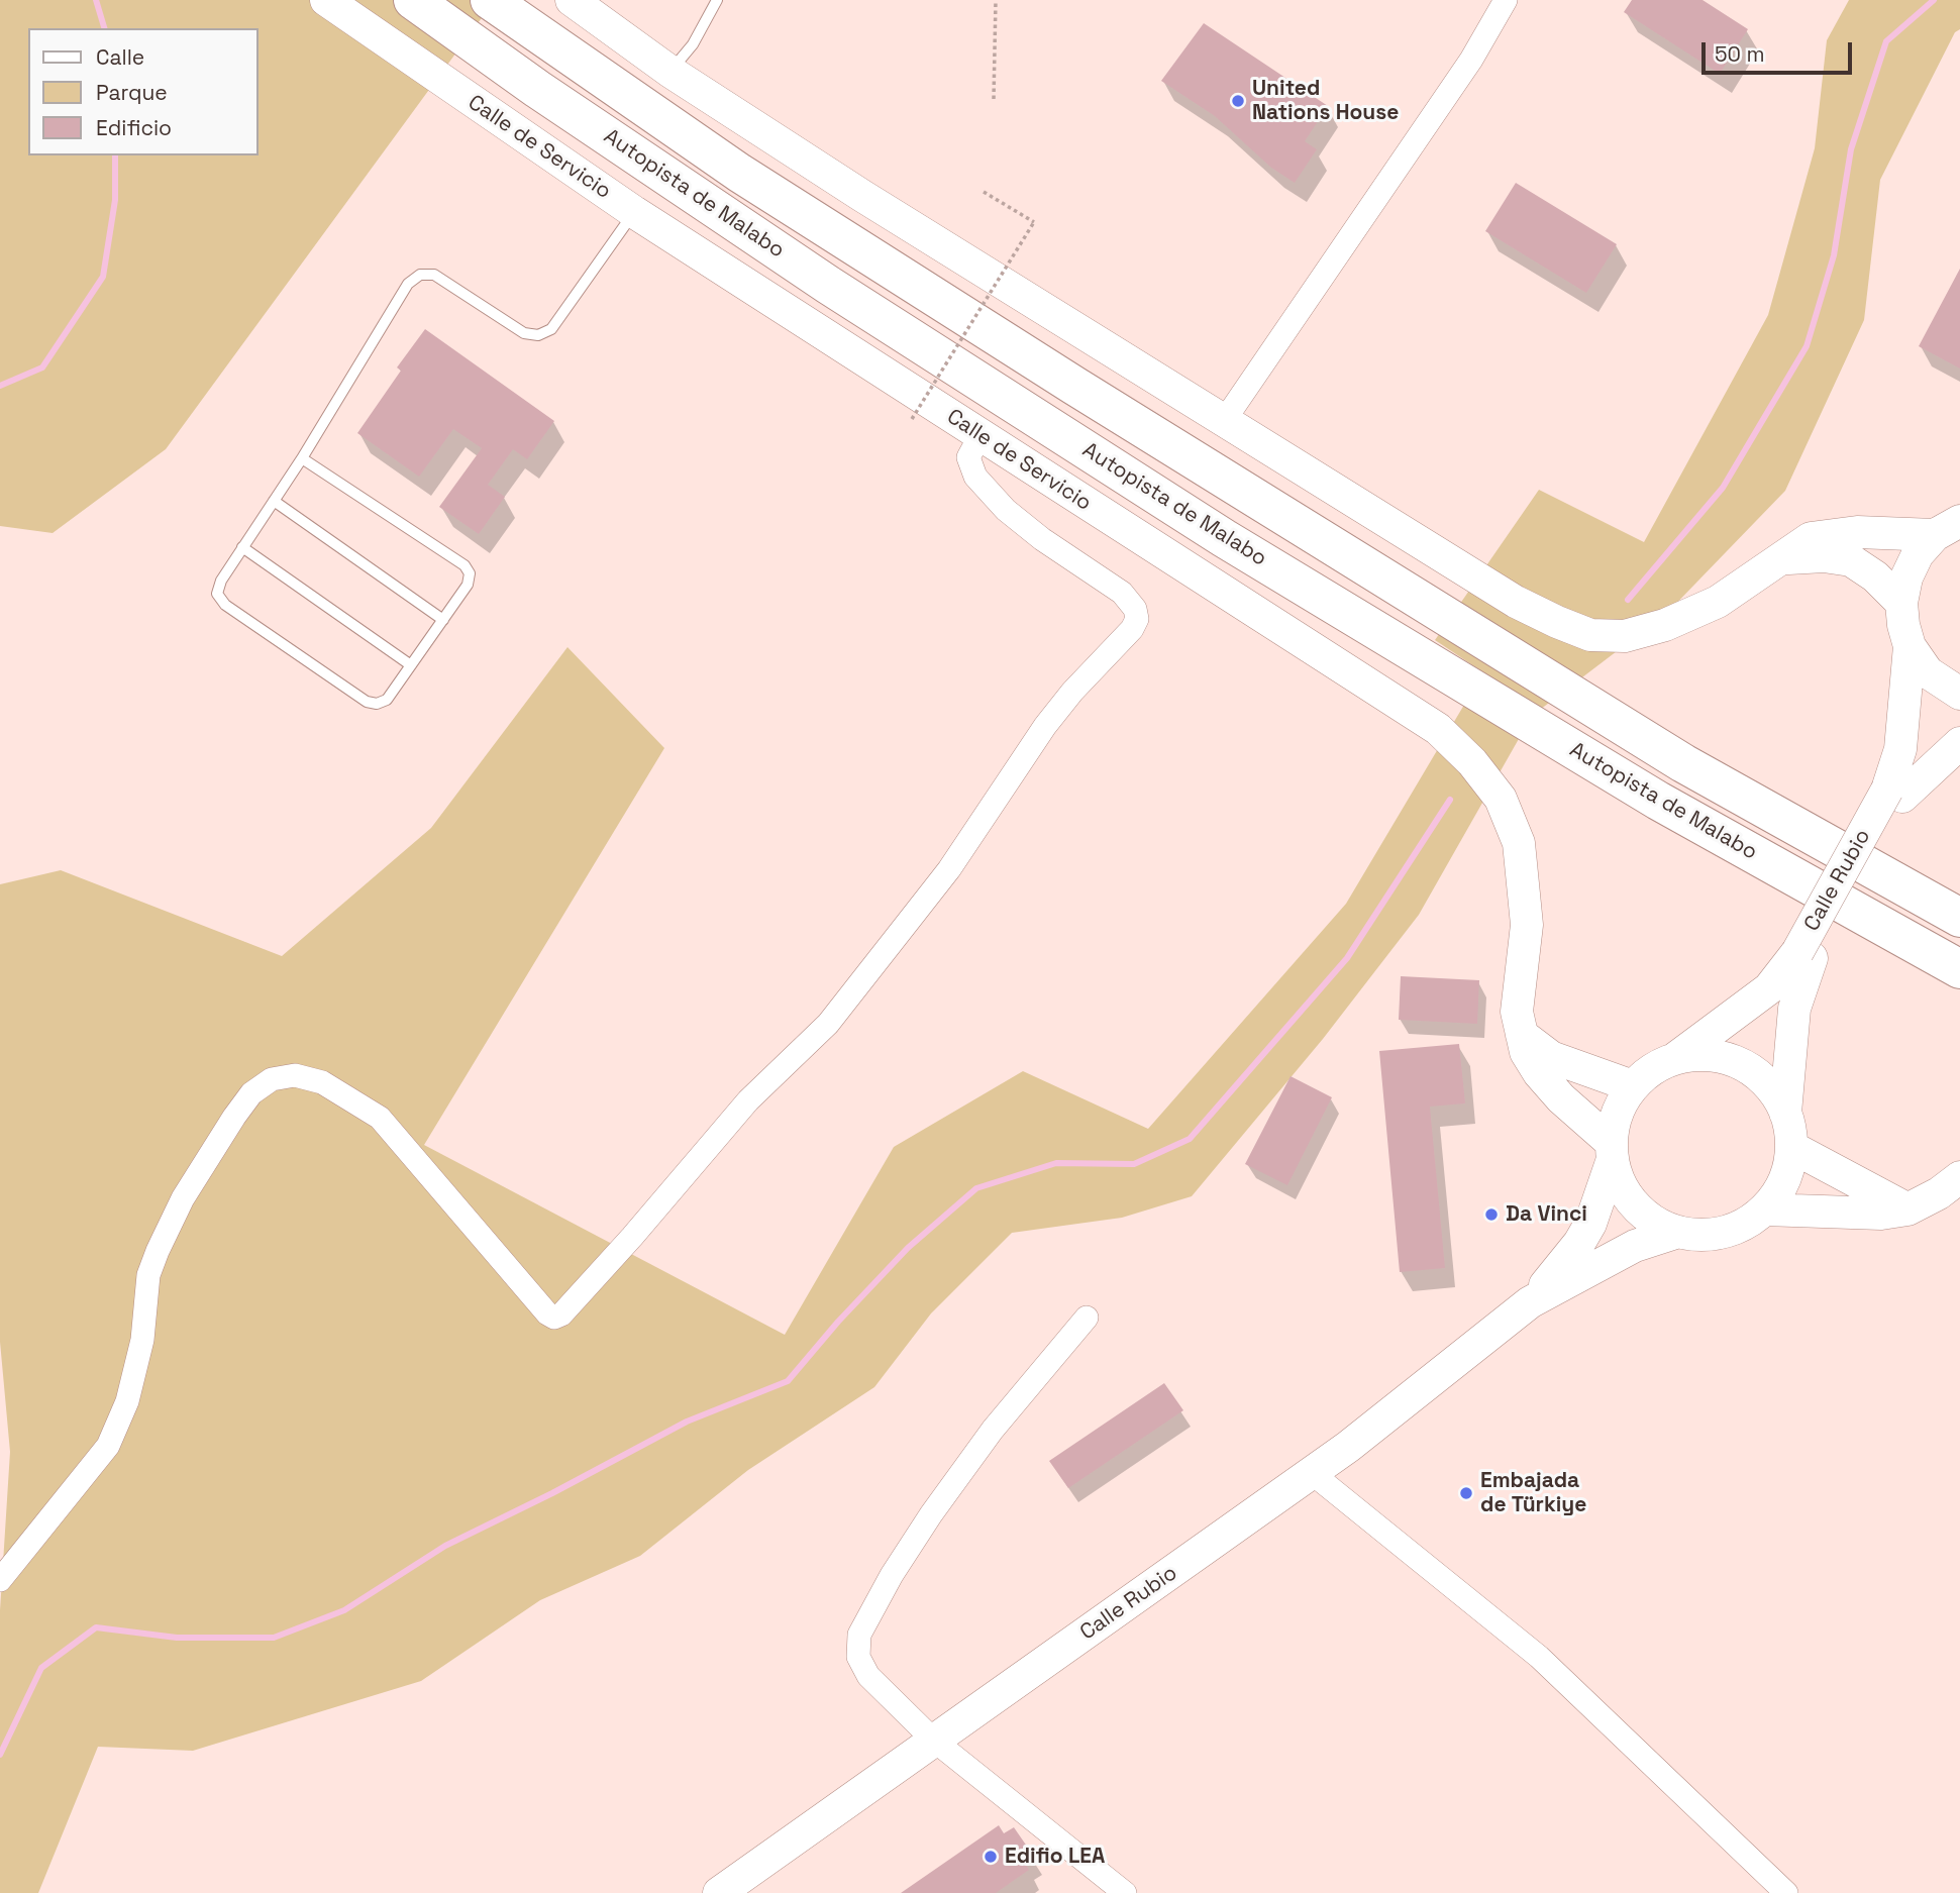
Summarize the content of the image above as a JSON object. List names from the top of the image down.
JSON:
{
  "streets": {
    "highway": ["Autopista de Malabo"],
    "street": ["Calle de Servicio", "Calle Rubio"]
  },
  "crossings": [
    ["Calle de Servicio", "Calle Rubio"]
  ],
  "places": [
    "United Nations House",
    "Da Vinci",
    "Embajada de Türkiye",
    "Edifio LEA"
  ],
  "legend": ["Calle", "Parque", "Edificio"],
  "scale_bar": "50 m"
}
